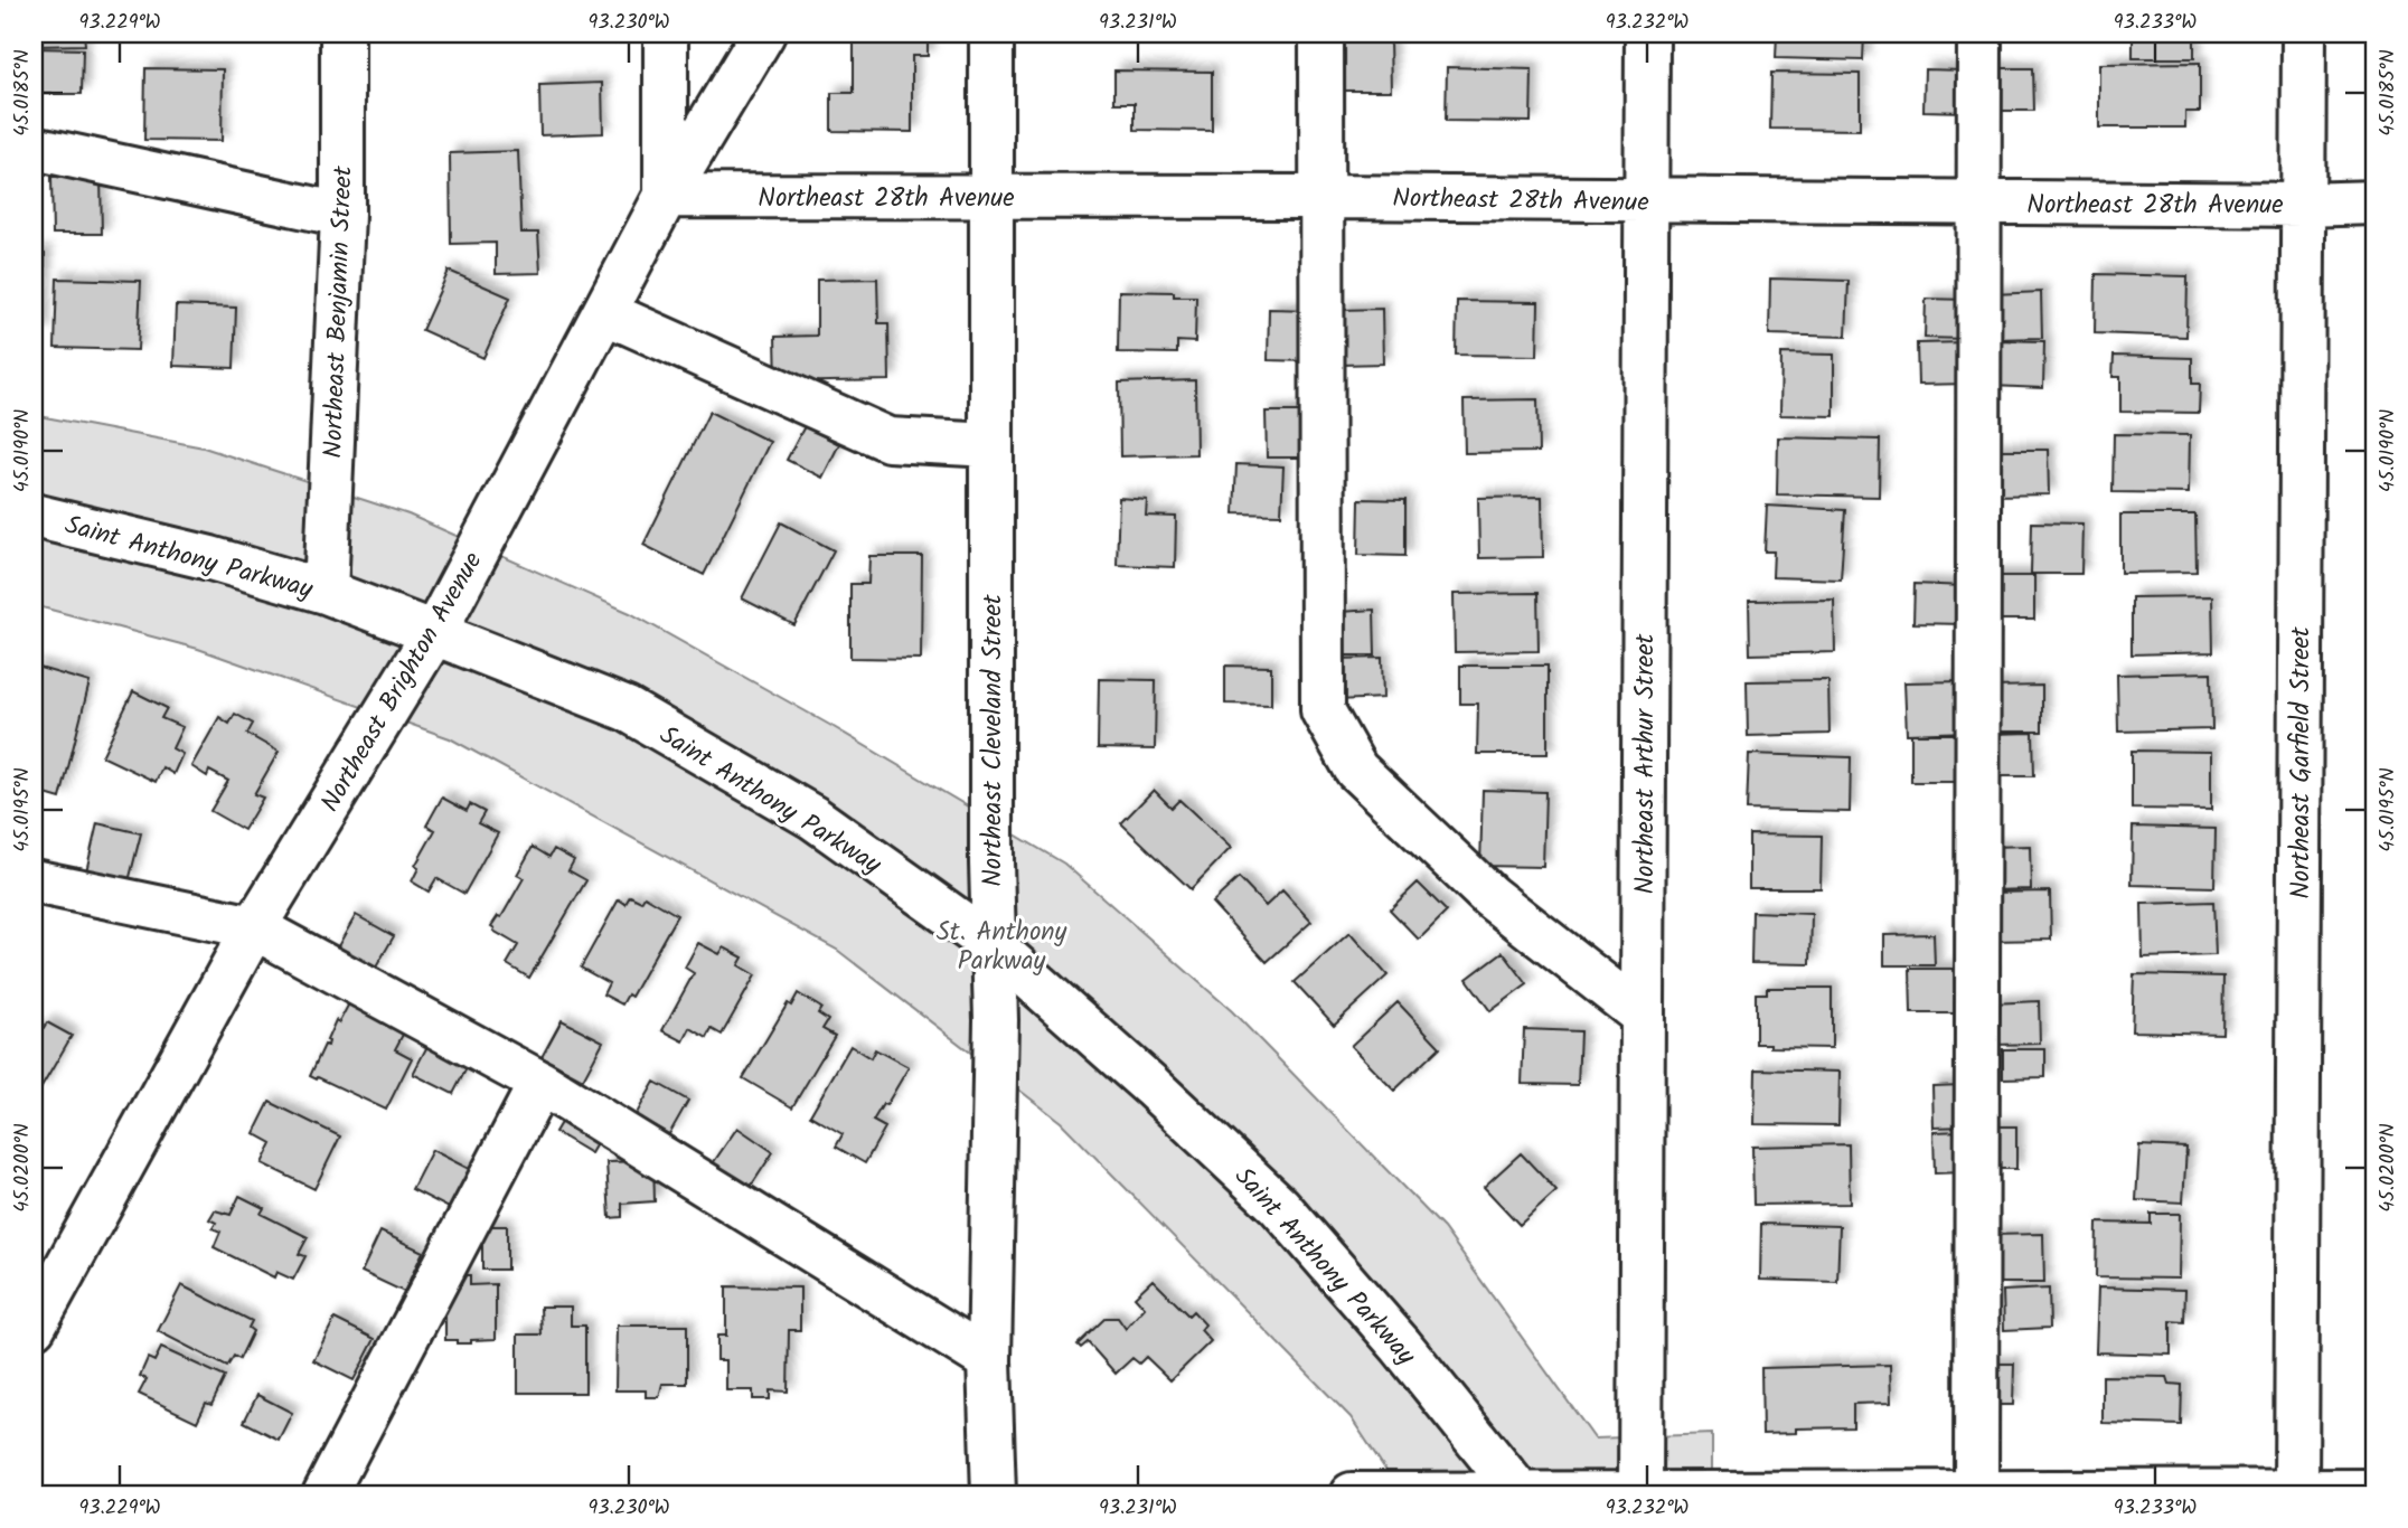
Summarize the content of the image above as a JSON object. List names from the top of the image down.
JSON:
{
  "streets": {
    "street": [
      "Northeast 28th Avenue",
      "Northeast Benjamin Street",
      "Saint Anthony Parkway",
      "Northeast Brighton Avenue",
      "Northeast Cleveland Street",
      "Northeast Garfield Street",
      "Northeast Arthur Street"
    ]
  },
  "crossings": [
    ["Northeast 28th Avenue", "Northeast Brighton Avenue"],
    ["Northeast 28th Avenue", "Northeast Cleveland Street"],
    ["Northeast 28th Avenue", "Northeast Garfield Street"],
    ["Northeast 28th Avenue", "Northeast Arthur Street"],
    ["Northeast Benjamin Street", "Saint Anthony Parkway"],
    ["Saint Anthony Parkway", "Northeast Brighton Avenue"],
    ["Saint Anthony Parkway", "Northeast Cleveland Street"]
  ],
  "parks": ["St. Anthony Parkway"],
  "coordinates": [
    "93.229°W",
    "93.230°W",
    "93.231°W",
    "93.232°W",
    "93.233°W",
    "45.0185°N",
    "45.0190°N",
    "45.0195°N",
    "45.0200°N"
  ]
}
